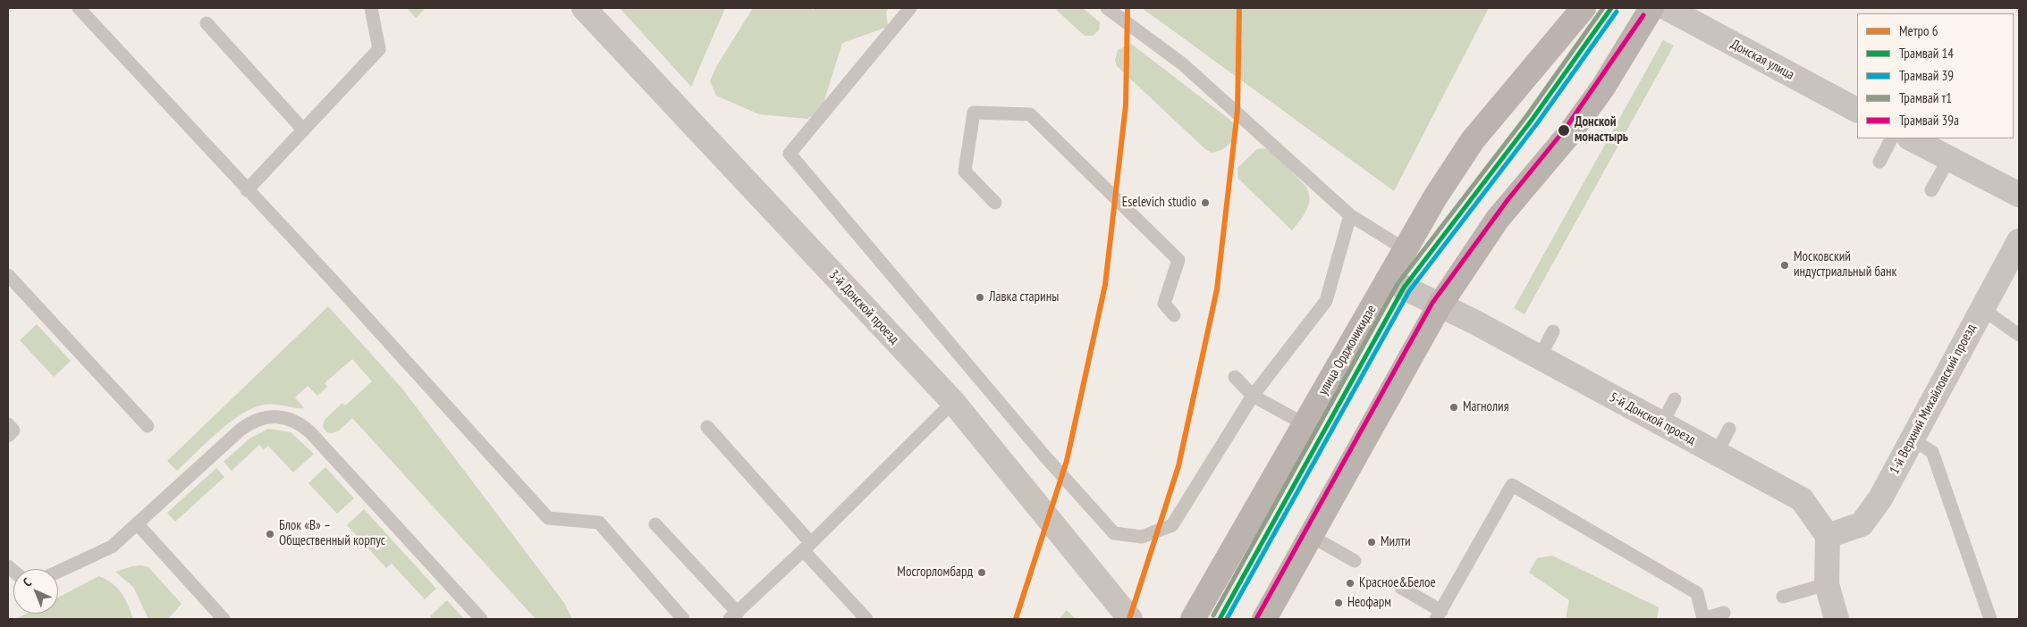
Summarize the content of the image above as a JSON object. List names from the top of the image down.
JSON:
{
  "streets": {
    "main road": ["улица Орджоникидзе"],
    "street": [
      "Донская улица",
      "3-й Донской проезд",
      "1-й Верхний Михайловский проезд",
      "5-й Донской проезд"
    ]
  },
  "crossings": [
    ["улица Орджоникидзе", "5-й Донской проезд"],
    ["1-й Верхний Михайловский проезд", "5-й Донской проезд"]
  ],
  "places": [
    "Донской монастырь",
    "Eselevich studio",
    "Московский индустриальный банк",
    "Лавка старины",
    "Магнолия",
    "Блок «В» – Общественный корпус",
    "Милти",
    "Мосгорломбард",
    "Красное&Белое",
    "Неофарм"
  ],
  "lines": [
    "metro line 6",
    "tram line 14",
    "tram line т1",
    "tram line 39",
    "tram line 39а"
  ],
  "legend": [
    "Метро 6",
    "Трамвай 14",
    "Трамвай 39",
    "Трамвай т1",
    "Трамвай 39а"
  ],
  "north": "top left"
}
